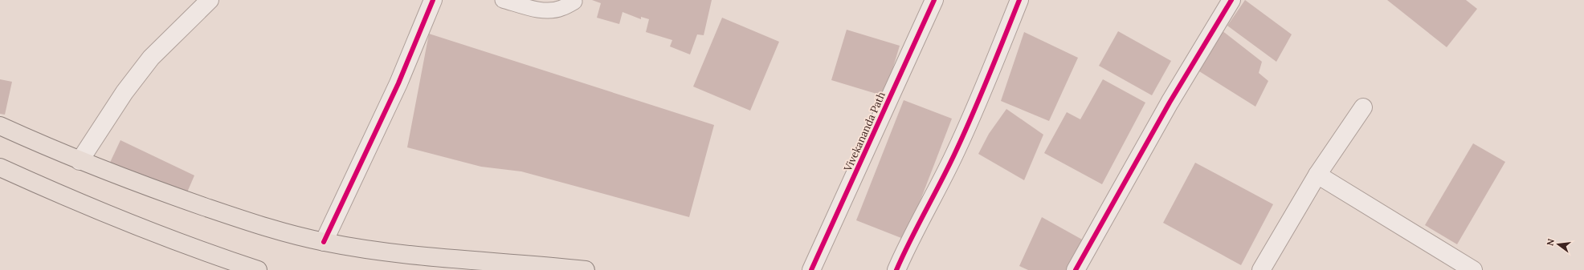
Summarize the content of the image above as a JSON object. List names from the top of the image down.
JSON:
{
  "streets": {
    "street": ["Vivekananda Path"]
  },
  "north": "left"
}
